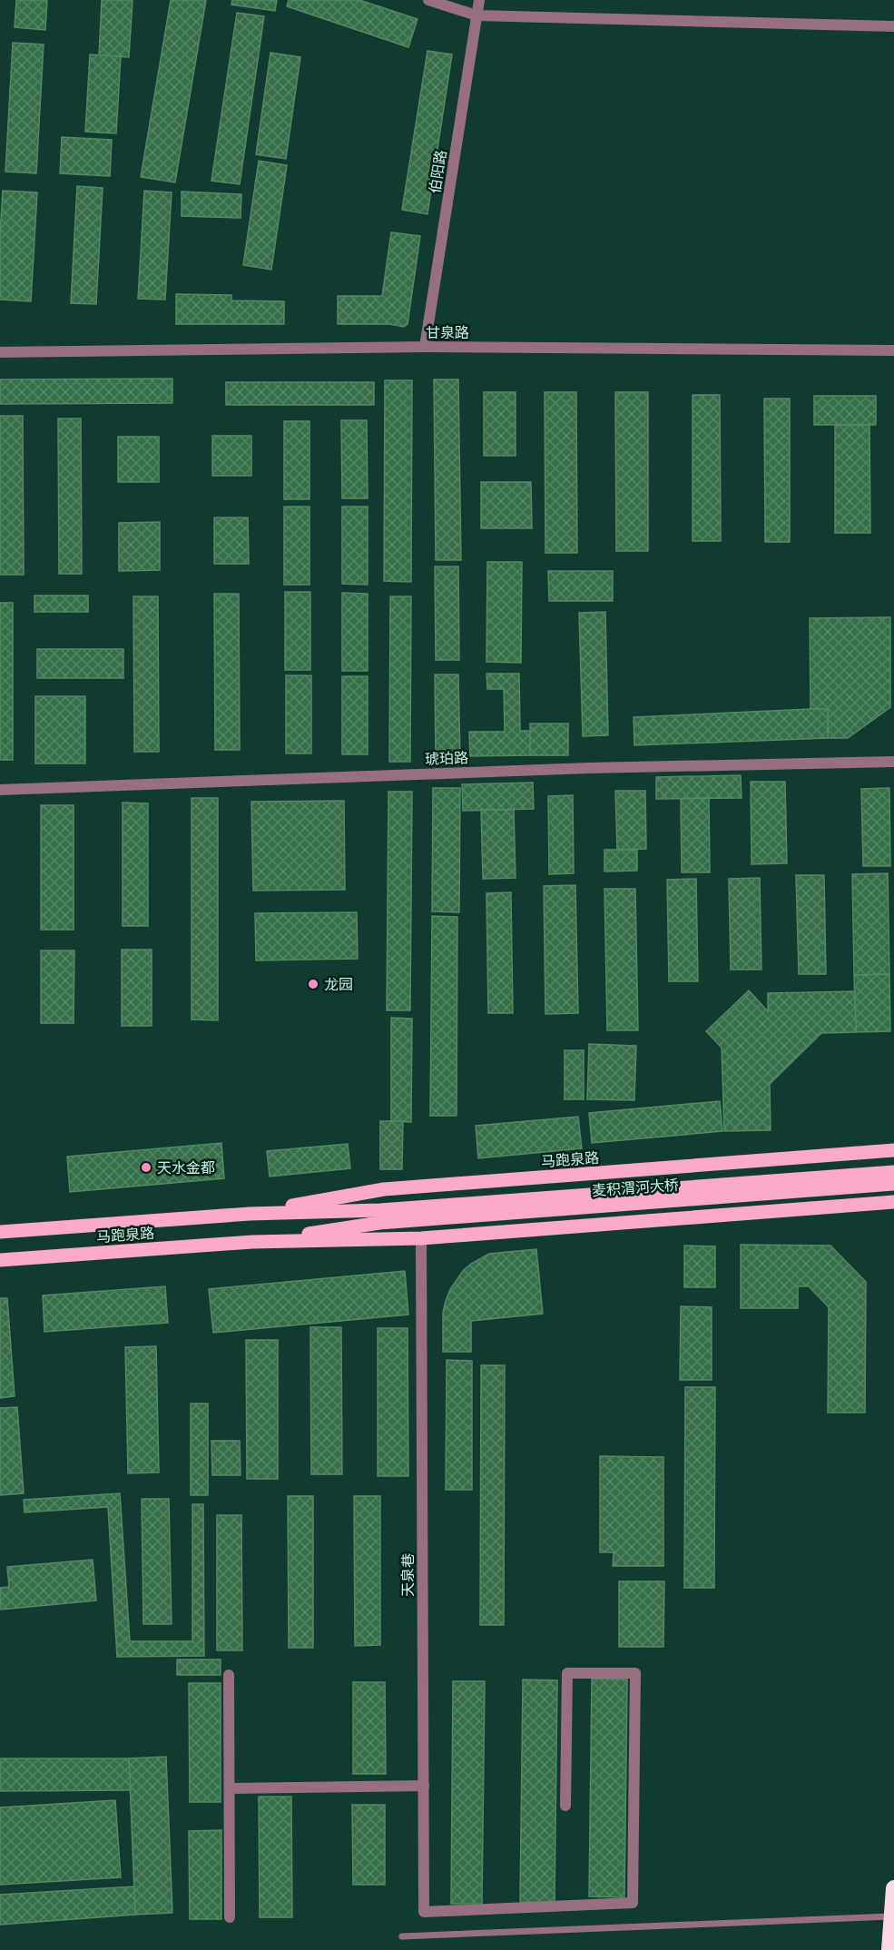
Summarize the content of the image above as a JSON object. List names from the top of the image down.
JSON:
{
  "streets": {
    "main road": ["马跑泉路", "麦积渭河大桥"],
    "street": [
      "伯阳路",
      "甘泉路",
      "琥珀路",
      "天泉巷"
    ]
  },
  "crossings": [
    ["伯阳路", "甘泉路"],
    ["马跑泉路", "麦积渭河大桥"],
    ["马跑泉路", "天泉巷"]
  ],
  "places": ["龙园", "天水金都"]
}
